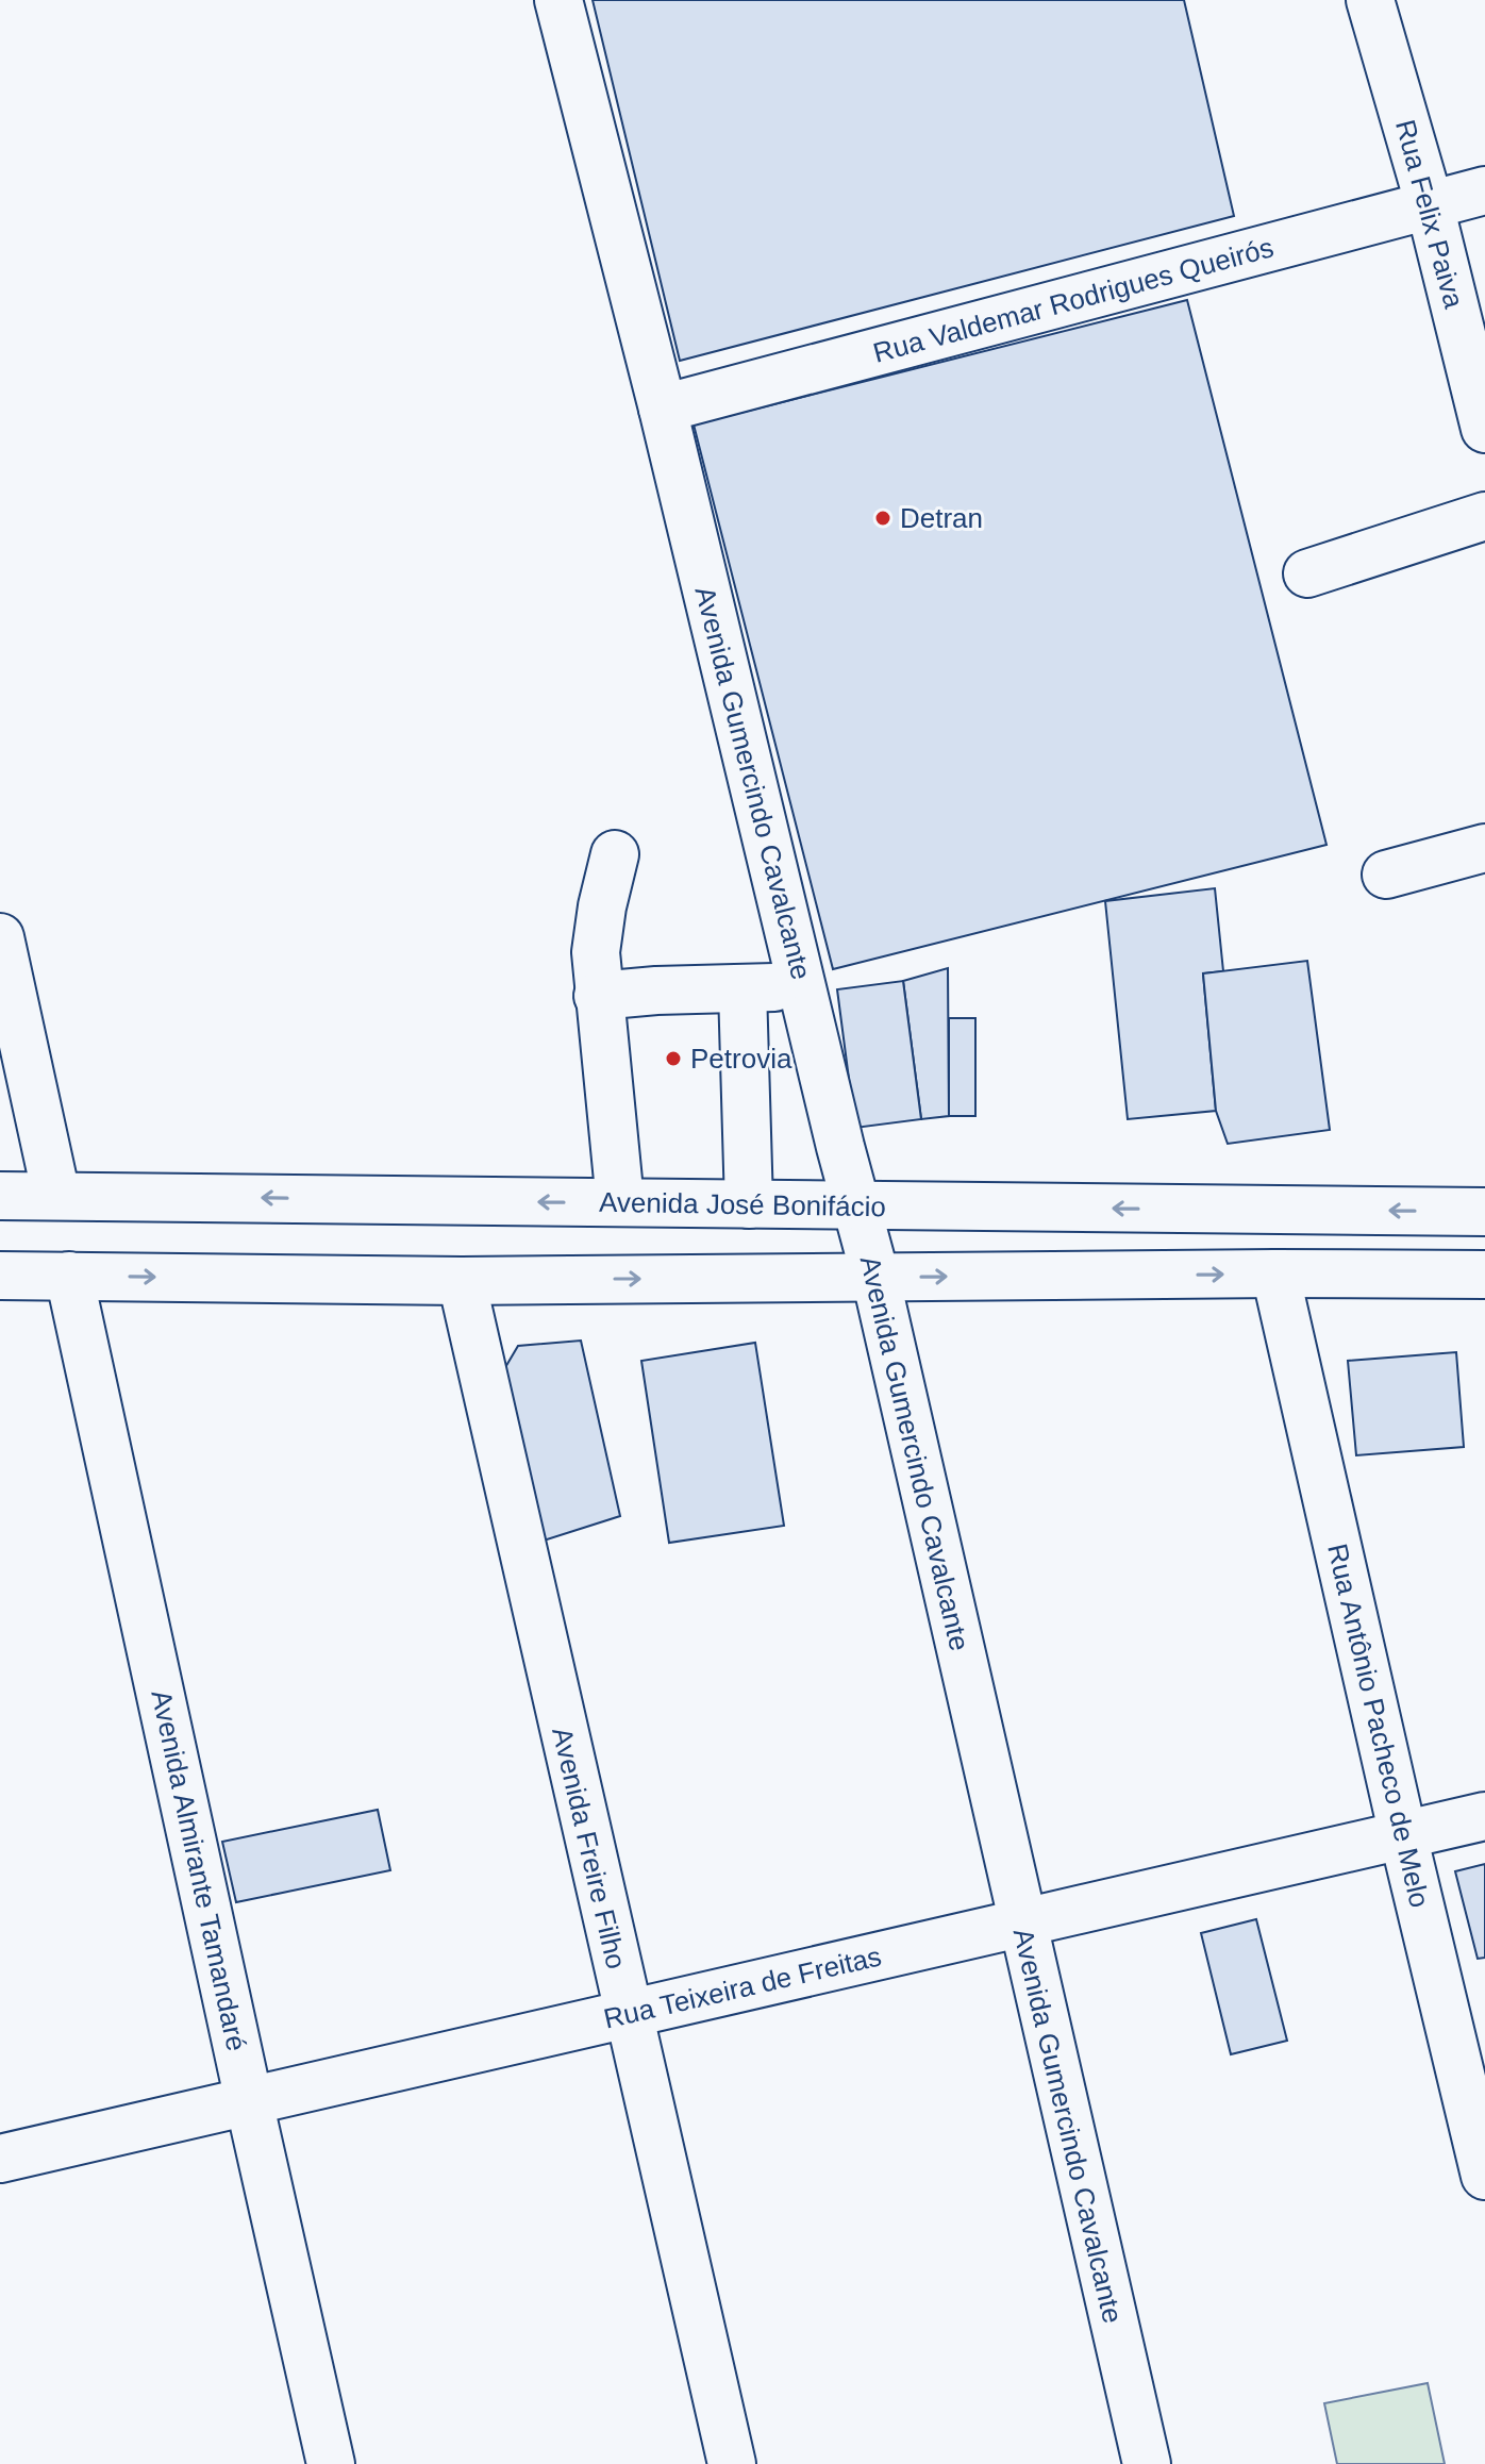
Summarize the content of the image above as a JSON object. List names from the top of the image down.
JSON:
{
  "streets": {
    "street": [
      "Rua Felix Paiva",
      "Rua Valdemar Rodrigues Queirós",
      "Avenida Gumercindo Cavalcante",
      "Avenida José Bonifácio",
      "Rua Antônio Pacheco de Melo",
      "Avenida Freire Filho",
      "Avenida Almirante Tamandaré",
      "Rua Teixeira de Freitas"
    ]
  },
  "crossings": [
    ["Rua Felix Paiva", "Rua Valdemar Rodrigues Queirós"],
    ["Rua Valdemar Rodrigues Queirós", "Avenida Gumercindo Cavalcante"],
    ["Avenida Gumercindo Cavalcante", "Avenida José Bonifácio"],
    ["Avenida Gumercindo Cavalcante", "Rua Teixeira de Freitas"],
    ["Rua Antônio Pacheco de Melo", "Rua Teixeira de Freitas"],
    ["Avenida Freire Filho", "Rua Teixeira de Freitas"],
    ["Avenida Almirante Tamandaré", "Rua Teixeira de Freitas"]
  ],
  "places": ["Detran", "Petrovia"]
}
